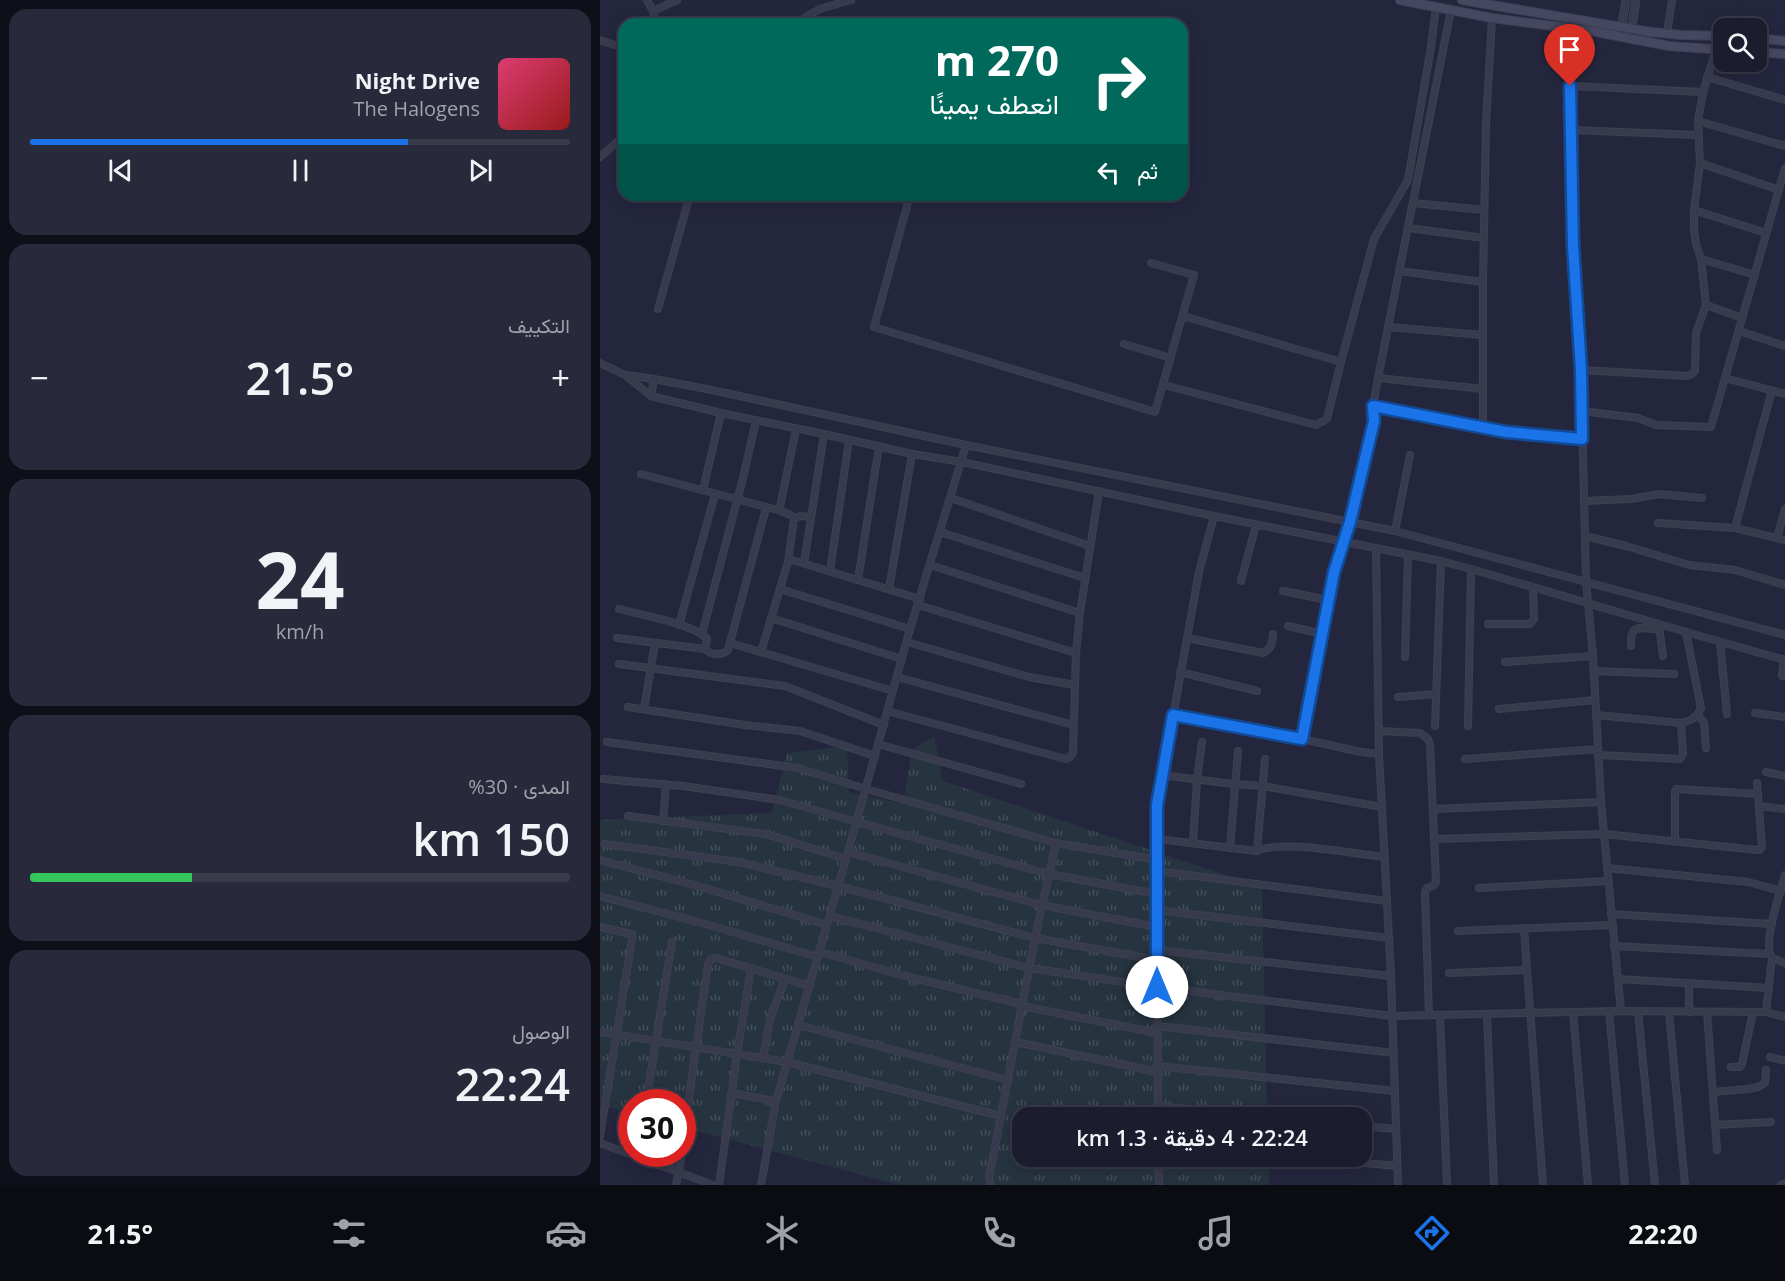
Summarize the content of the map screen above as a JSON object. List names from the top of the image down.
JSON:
{
  "page": {
    "turn": ["270 m", "انعطف يمينًا"],
    "song": ["Night Drive", "The Halogens"],
    "then": "ثم",
    "tile": [
      "التكييف",
      ["24", "km/h"],
      ["المدى · 30%", "150 km"],
      ["الوصول", "22:24"]
    ],
    "heat": ["−", "21.5°", "+"],
    "limit": "30",
    "trip": "22:24 · 4 دقيقة · 1.3 km",
    "tabs": ["22:20", "21.5°"]
  }
}
